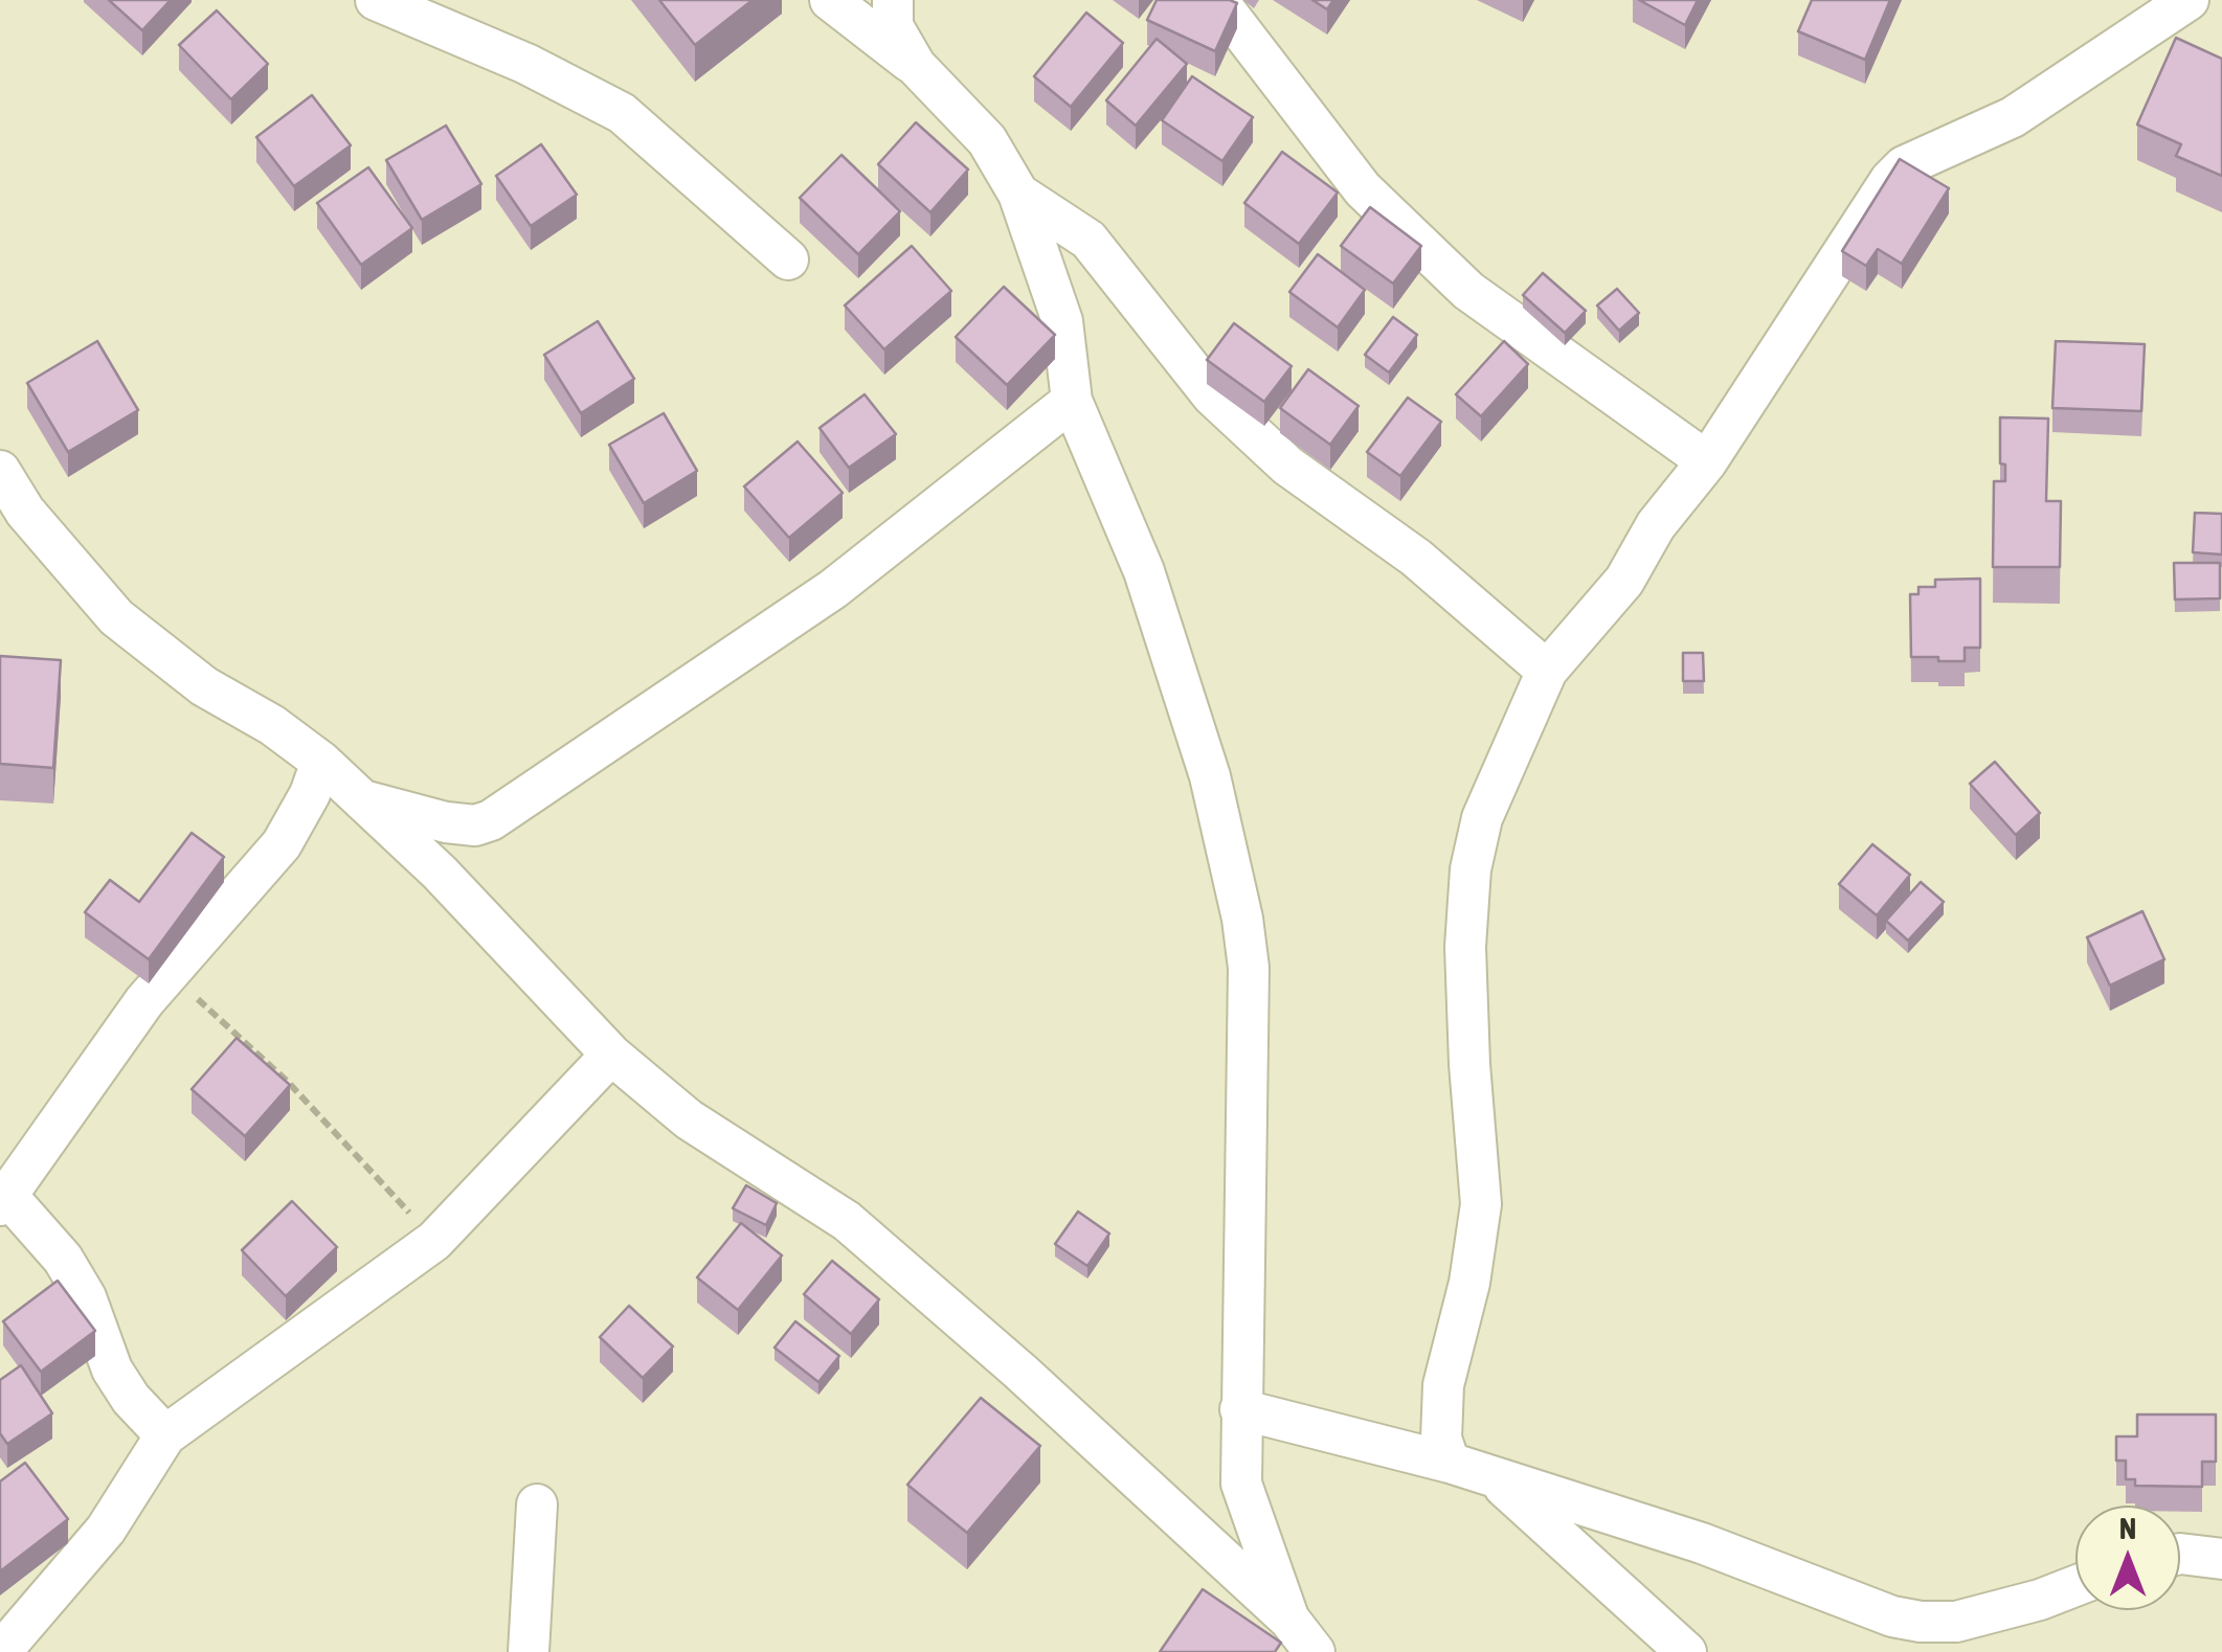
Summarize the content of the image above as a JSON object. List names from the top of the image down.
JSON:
{
  "north": "top"
}
